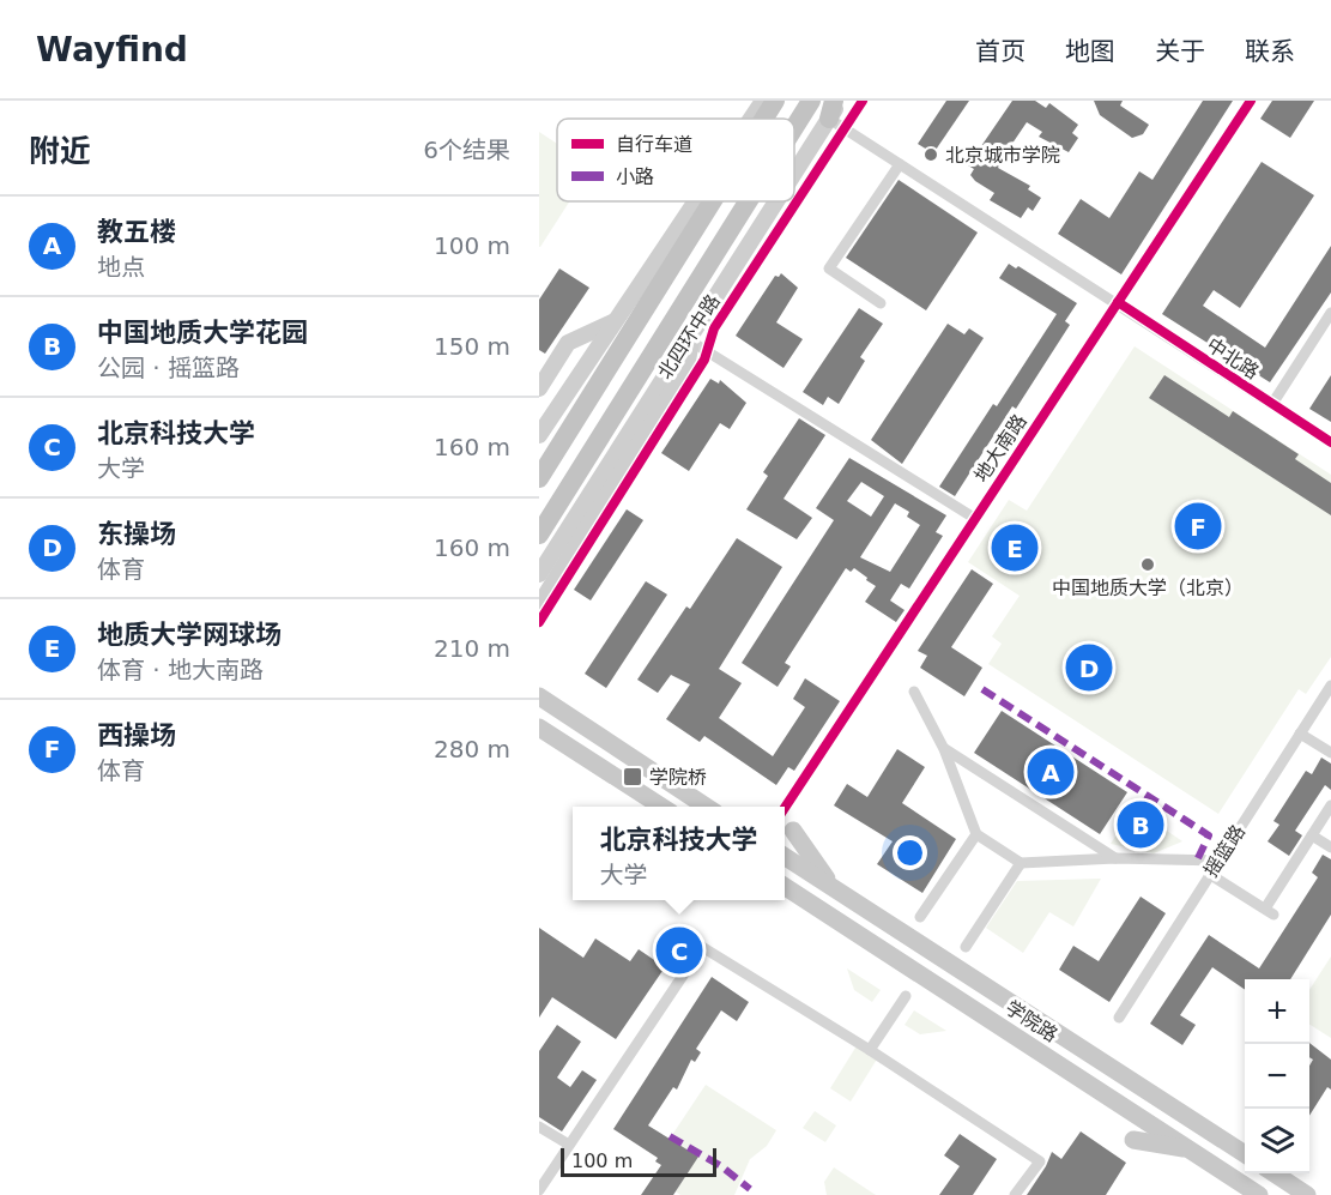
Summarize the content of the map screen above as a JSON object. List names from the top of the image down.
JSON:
{
  "streets": {
    "highway": ["北四环中路"],
    "main road": ["学院路"],
    "street": ["中北路", "地大南路", "摇篮路"]
  },
  "crossings": [
    ["北四环中路", "中北路"],
    ["中北路", "地大南路"]
  ],
  "places": {
    "other": ["北京城市学院", "中国地质大学（北京）"],
    "transit": ["学院桥"]
  },
  "legend": ["自行车道", "小路"],
  "scale_bar": "100 m",
  "page": {
    "header": "Wayfind",
    "nav": [
      "首页",
      "地图",
      "关于",
      "联系"
    ],
    "heading": ["附近", "6个结果"],
    "list": [
      {
        "mark": "A",
        "name": "教五楼",
        "note": "地点",
        "value": "100 m"
      },
      {
        "mark": "B",
        "name": "中国地质大学花园",
        "note": "公园 · 摇篮路",
        "value": "150 m"
      },
      {
        "mark": "C",
        "name": "北京科技大学",
        "note": "大学",
        "value": "160 m"
      },
      {
        "mark": "D",
        "name": "东操场",
        "note": "体育",
        "value": "160 m"
      },
      {
        "mark": "E",
        "name": "地质大学网球场",
        "note": "体育 · 地大南路",
        "value": "210 m"
      },
      {
        "mark": "F",
        "name": "西操场",
        "note": "体育",
        "value": "280 m"
      }
    ],
    "pins": [
      "F",
      "E",
      "D",
      "A",
      "B",
      "C"
    ],
    "popup": ["北京科技大学", "大学"],
    "map_buttons": ["+", "−"],
    "scale": "100 m"
  }
}
